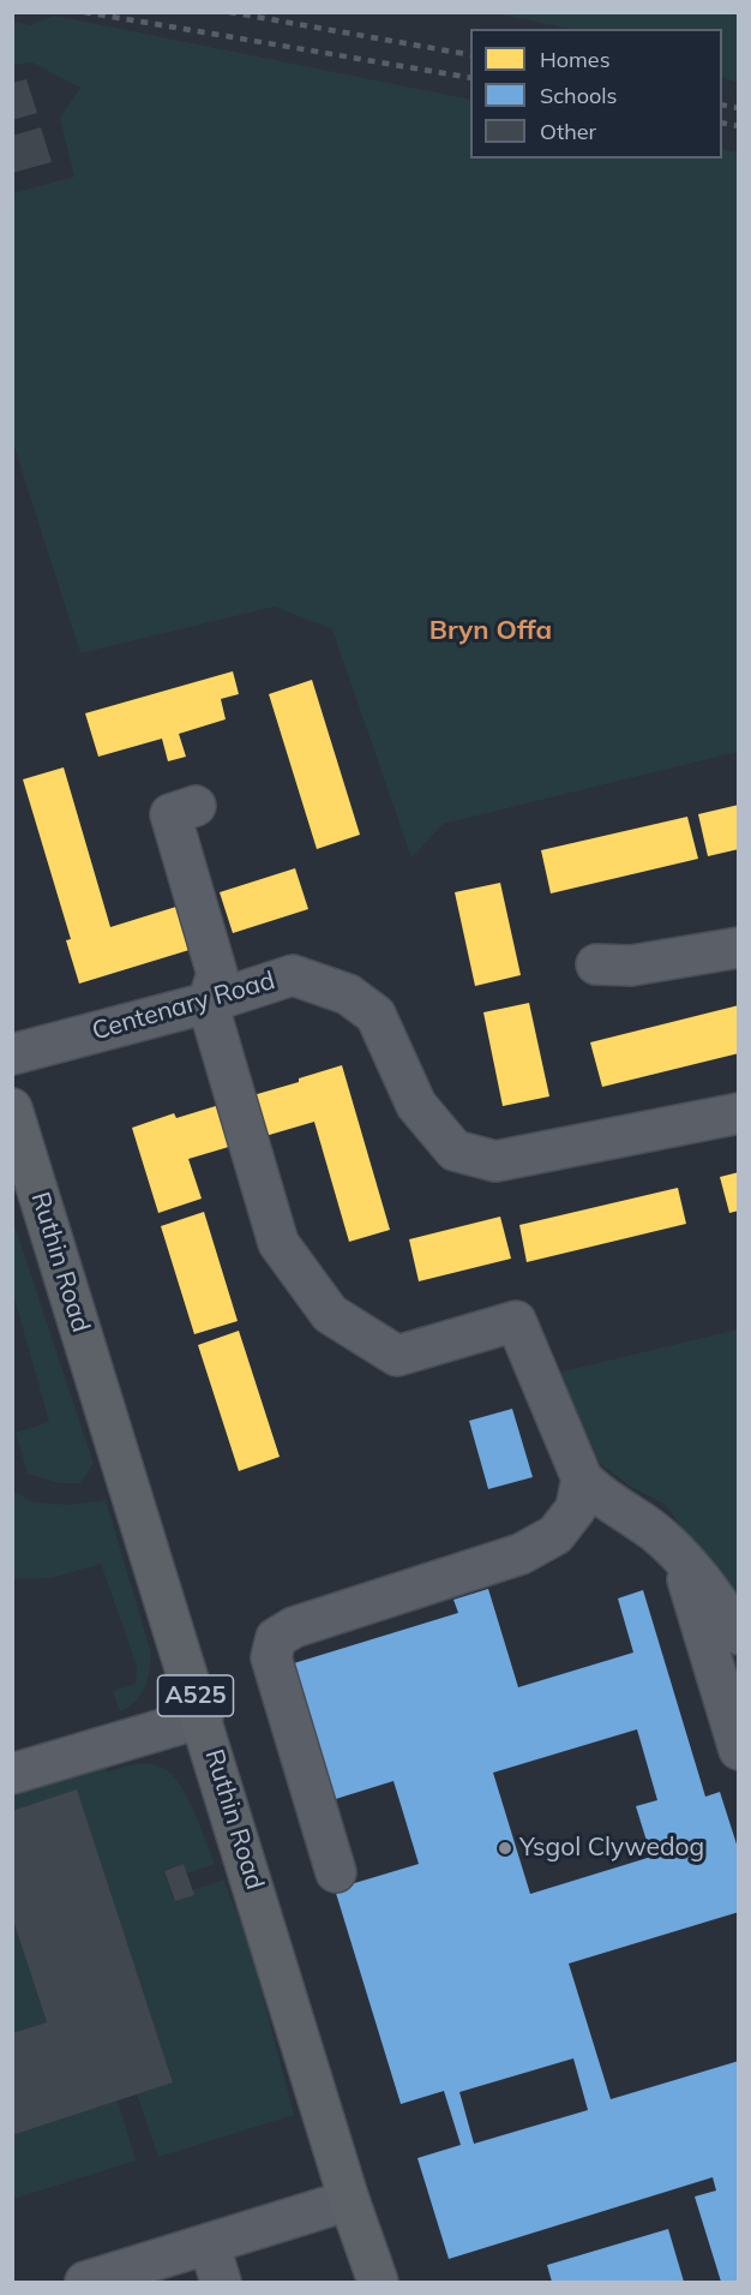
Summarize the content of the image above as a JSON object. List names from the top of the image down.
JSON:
{
  "streets": {
    "main road": ["Ruthin Road", "A525"],
    "street": ["Centenary Road"]
  },
  "districts": ["Bryn Offa"],
  "places": ["Ysgol Clywedog"],
  "legend": ["Homes", "Schools", "Other"]
}
